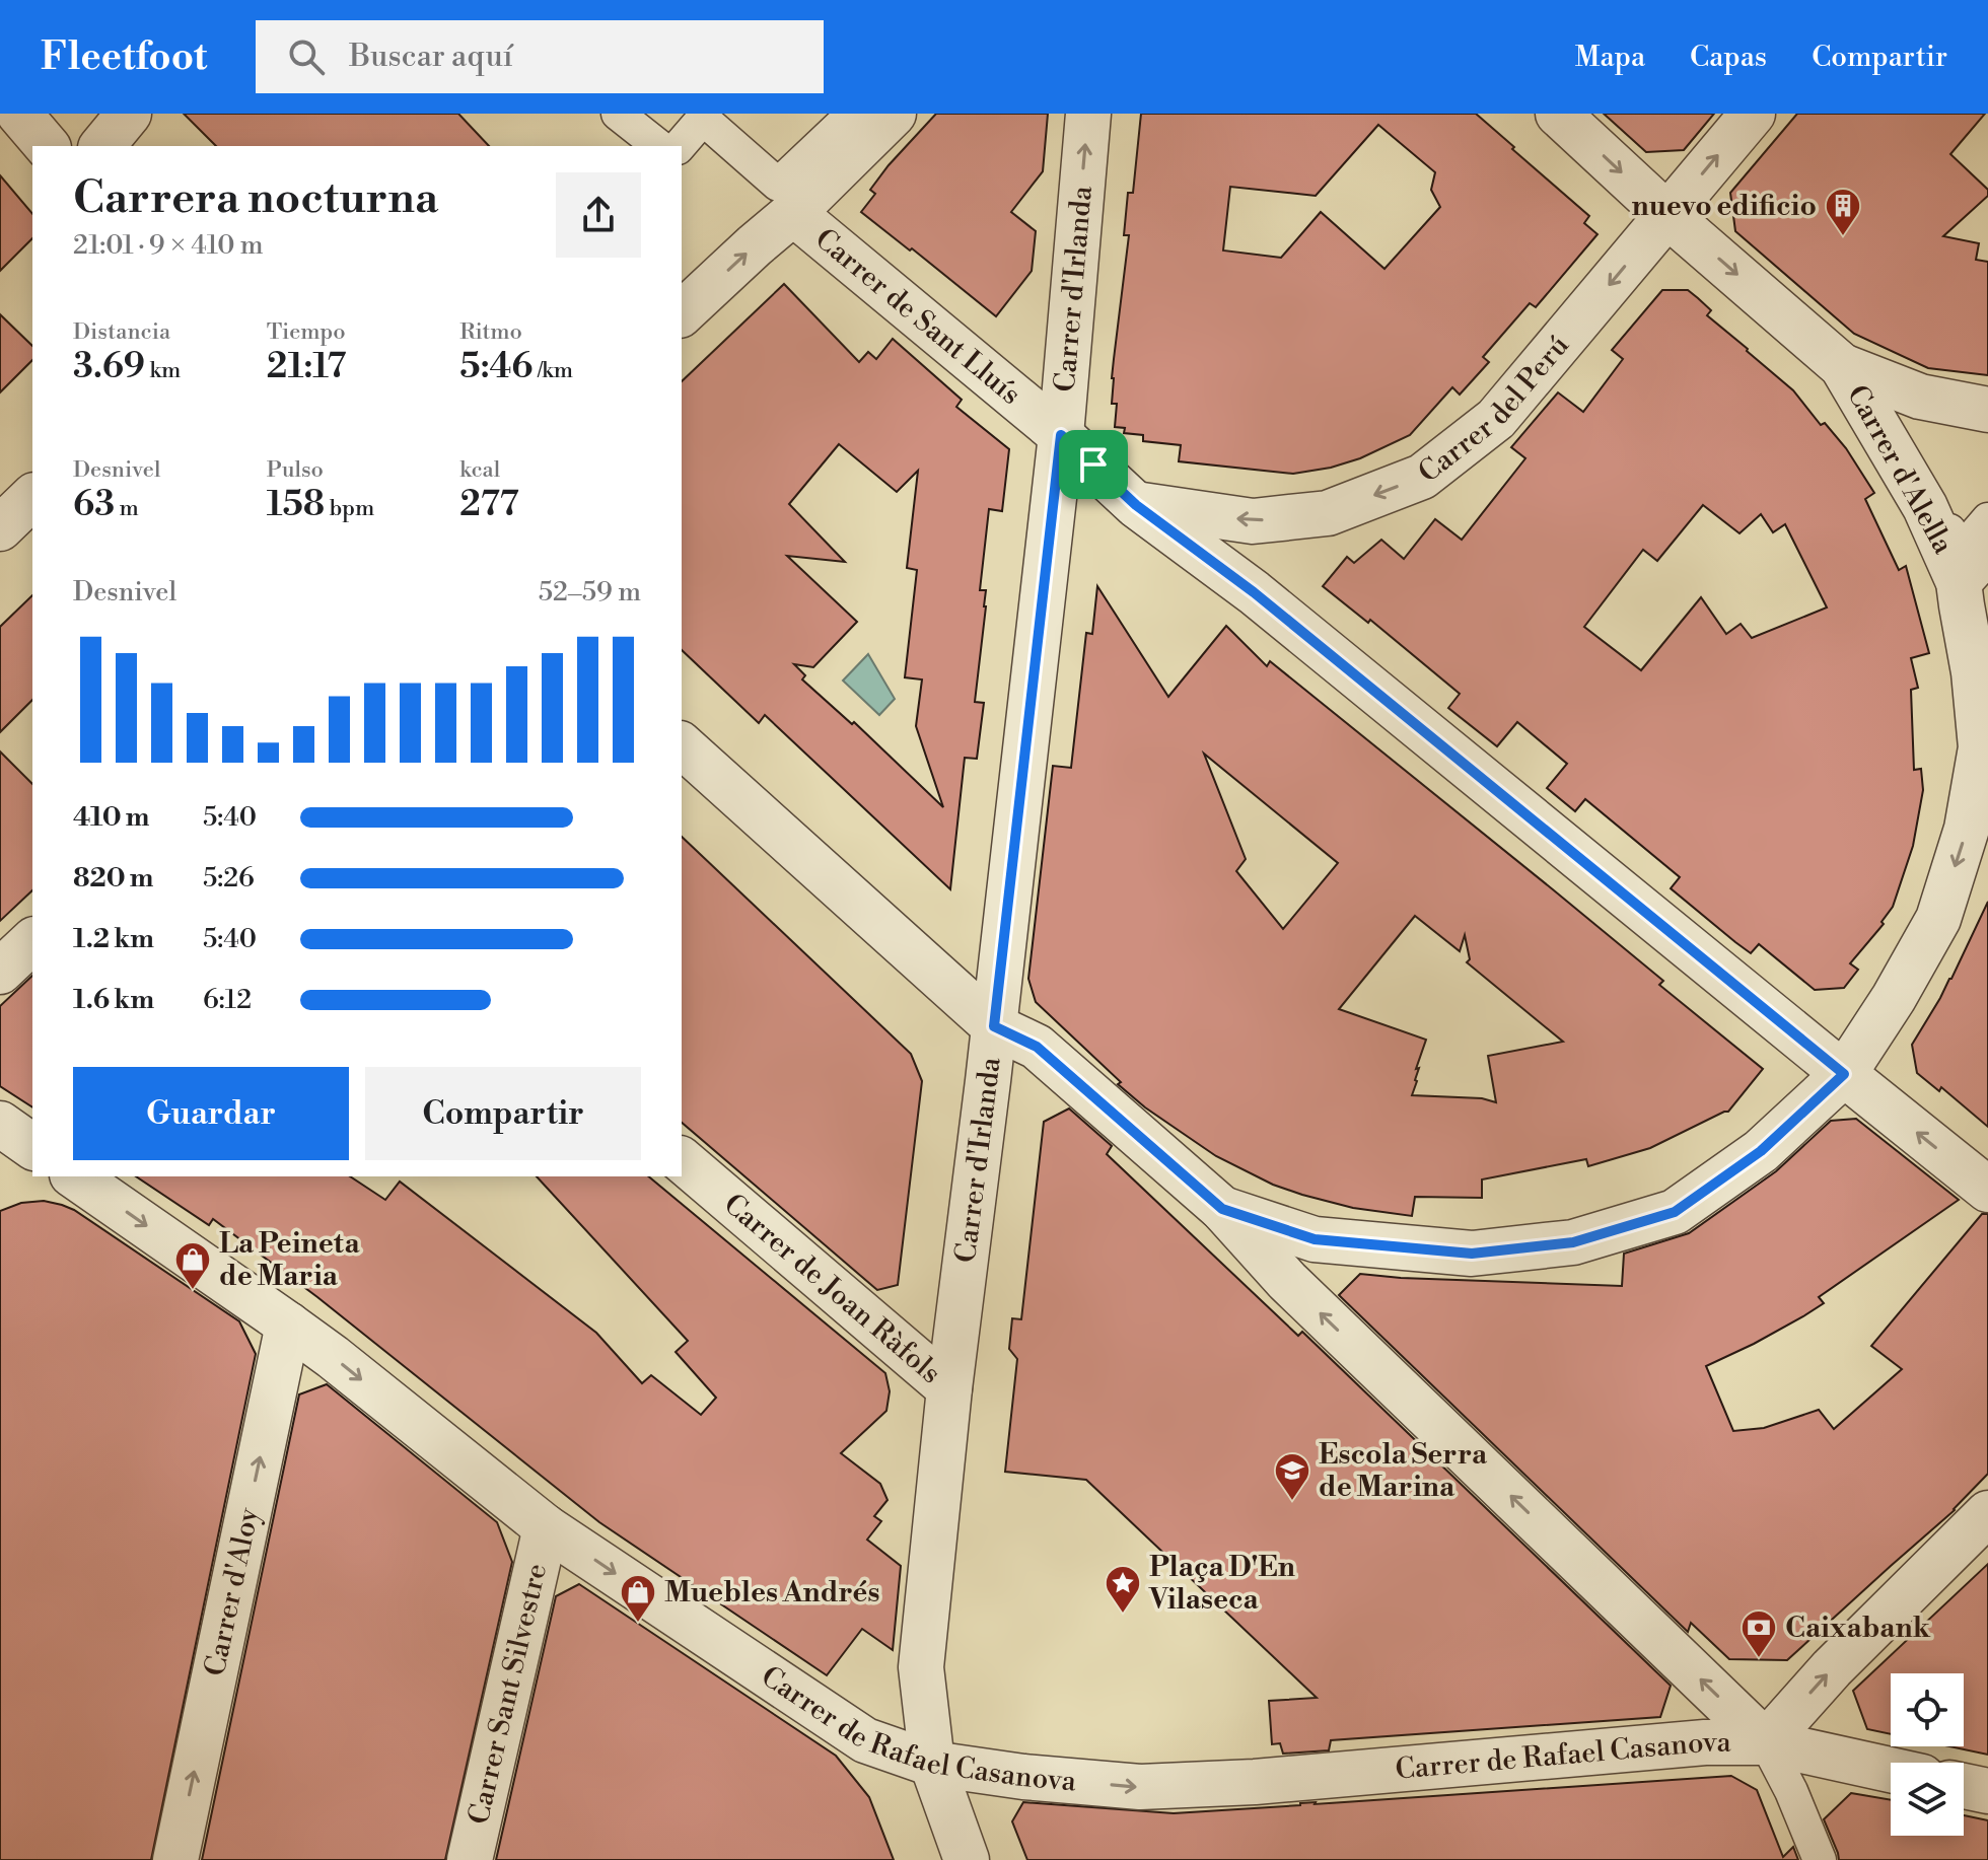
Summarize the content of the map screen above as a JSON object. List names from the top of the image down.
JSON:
{
  "streets": {
    "street": [
      "Carrer d'Irlanda",
      "Carrer de Sant Lluís",
      "Carrer del Perú",
      "Carrer d'Alella",
      "Carrer de Joan Ràfols",
      "Carrer d'Aloy",
      "Carrer Sant Silvestre",
      "Carrer de Rafael Casanova"
    ]
  },
  "crossings": [
    ["Carrer d'Irlanda", "Carrer de Sant Lluís"],
    ["Carrer d'Irlanda", "Carrer de Joan Ràfols"],
    ["Carrer d'Irlanda", "Carrer de Rafael Casanova"],
    ["Carrer de Sant Lluís", "Carrer del Perú"],
    ["Carrer de Sant Lluís", "Carrer d'Alella"],
    ["Carrer del Perú", "Carrer d'Alella"],
    ["Carrer d'Aloy", "Carrer de Rafael Casanova"],
    ["Carrer Sant Silvestre", "Carrer de Rafael Casanova"]
  ],
  "one_way": ["Carrer d'Alella", "Carrer d'Aloy", "Carrer de Rafael Casanova"],
  "places": {
    "building": ["nuevo edificio"],
    "shop": ["La Peineta de Maria", "Muebles Andrés"],
    "school or university": ["Escola Serra de Marina"],
    "place": ["Plaça D'En Vilaseca"],
    "bank": ["Caixabank"]
  },
  "page": {
    "header": "Fleetfoot",
    "search": "Buscar aquí",
    "nav": ["Mapa", "Capas", "Compartir"],
    "heading": ["Carrera nocturna", "21:01 · 9 × 410 m"],
    "stats": [
      ["Distancia", "3.69 km"],
      ["Tiempo", "21:17"],
      ["Ritmo", "5:46 /km"],
      ["Desnivel", "63 m"],
      ["Pulso", "158 bpm"],
      ["kcal", "277"]
    ],
    "chart": ["Desnivel", "52–59 m"],
    "list": [
      {
        "name": "410 m",
        "note": "5:40"
      },
      {
        "name": "820 m",
        "note": "5:26"
      },
      {
        "name": "1.2 km",
        "note": "5:40"
      },
      {
        "name": "1.6 km",
        "note": "6:12"
      }
    ],
    "buttons": ["Guardar", "Compartir"]
  }
}
